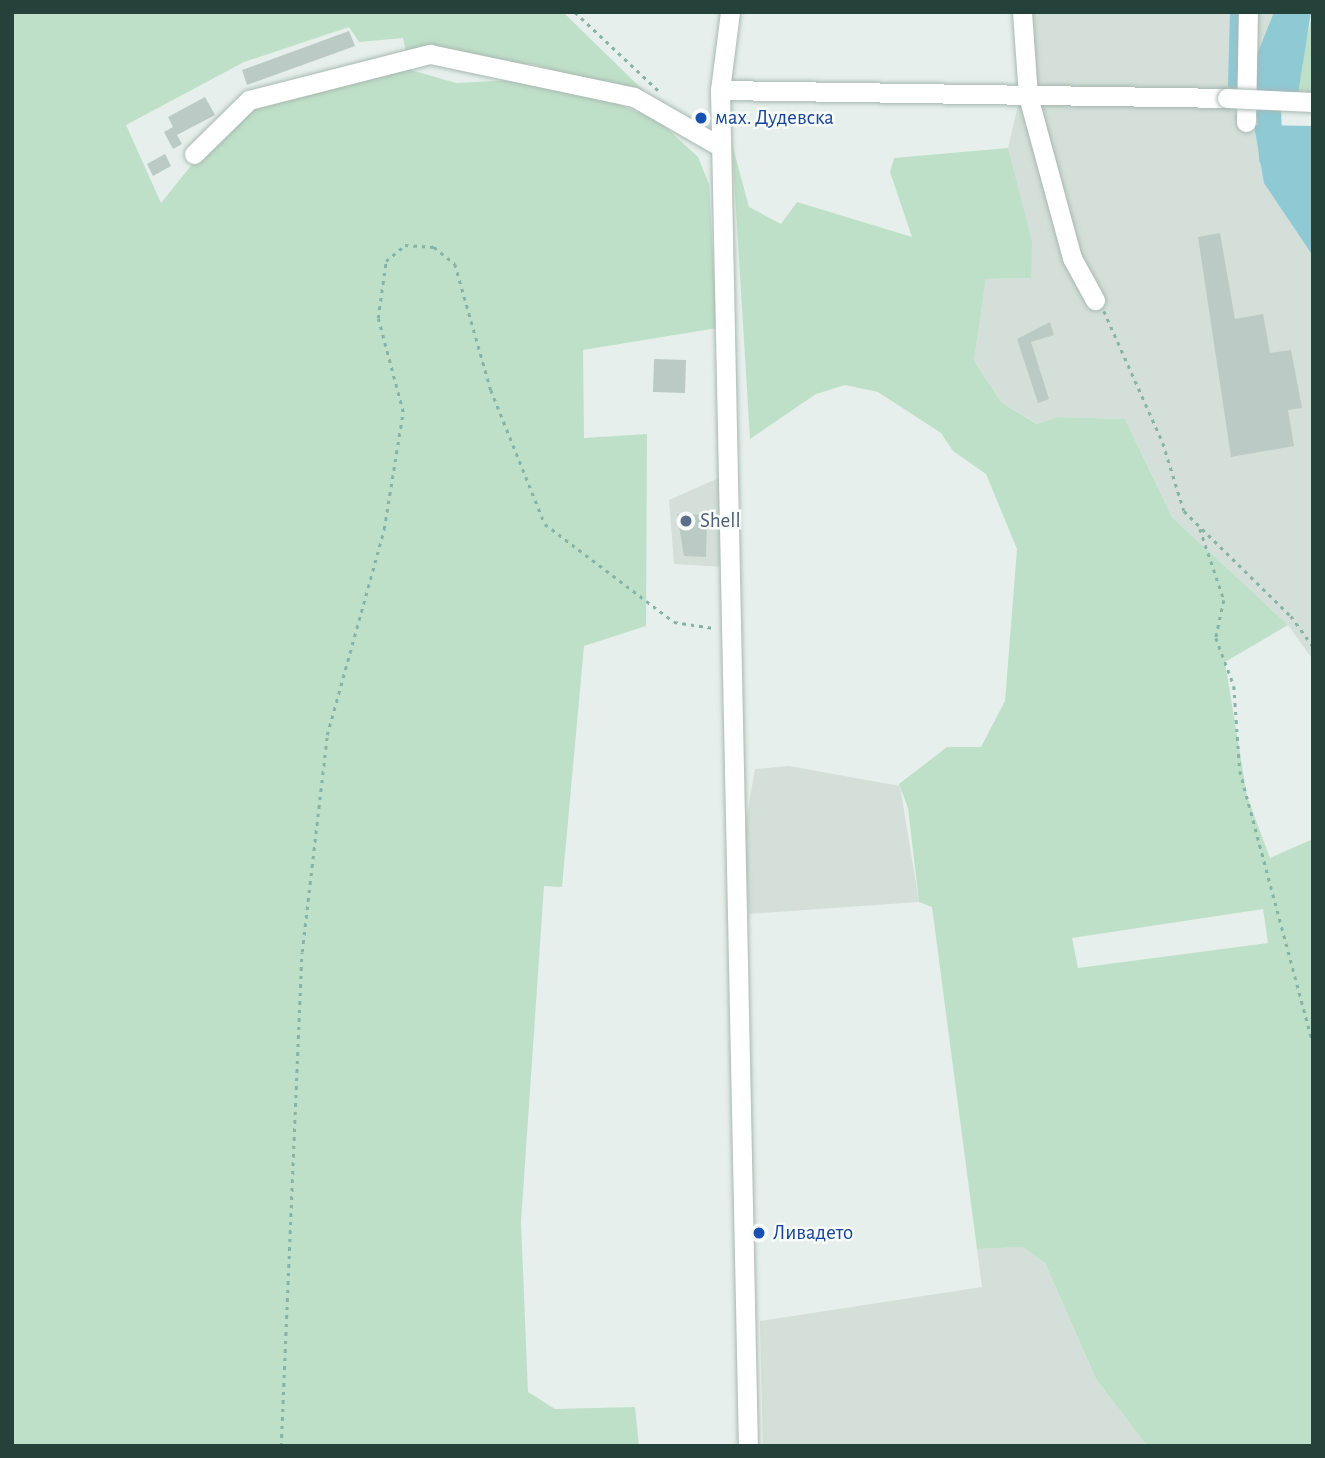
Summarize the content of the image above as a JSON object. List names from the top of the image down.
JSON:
{
  "places": ["мах. Дудевска", "Shell", "Ливадето"]
}
